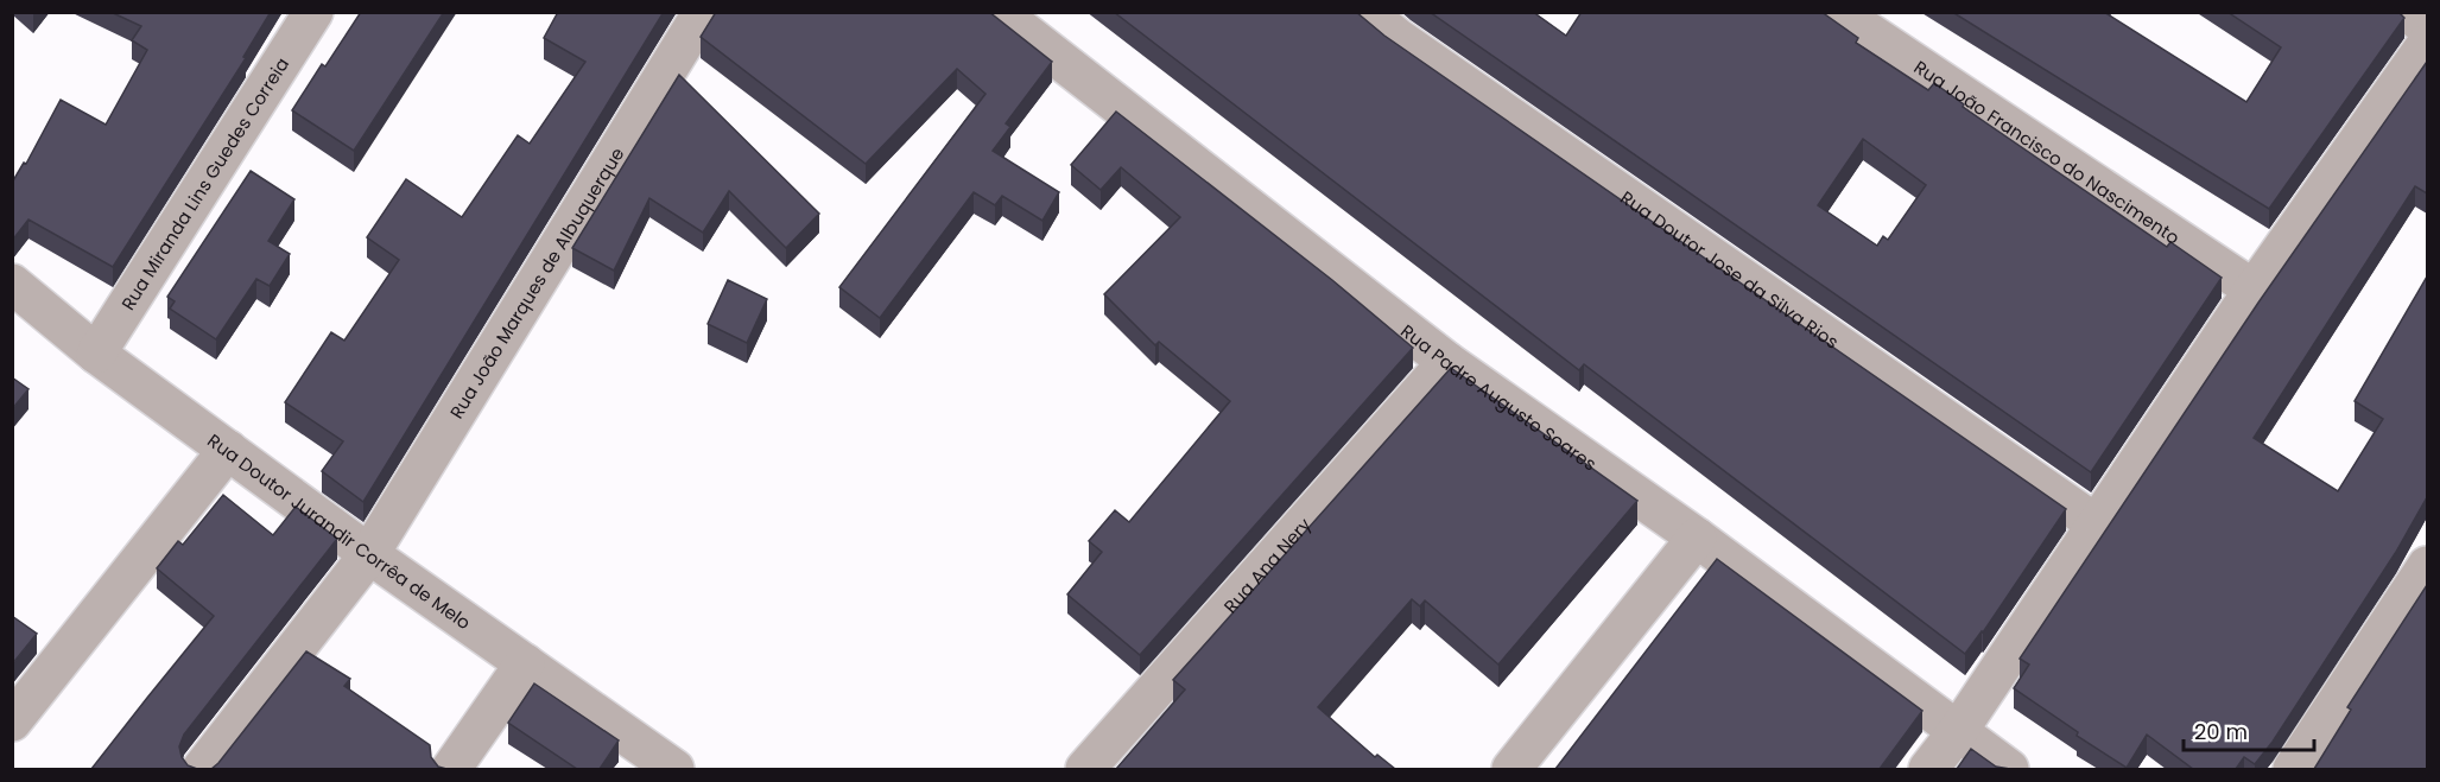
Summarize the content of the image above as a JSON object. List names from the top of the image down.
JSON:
{
  "streets": {
    "street": [
      "Rua João Francisco do Nascimento",
      "Rua Miranda Lins Guedes Correia",
      "Rua Doutor Jose da Silva Rios",
      "Rua João Marques de Albuquerque",
      "Rua Padre Augusto Soares",
      "Rua Doutor Jurandir Corrêa de Melo",
      "Rua Ana Nery"
    ]
  },
  "crossings": [
    ["Rua Miranda Lins Guedes Correia", "Rua Doutor Jurandir Corrêa de Melo"],
    ["Rua João Marques de Albuquerque", "Rua Doutor Jurandir Corrêa de Melo"],
    ["Rua Padre Augusto Soares", "Rua Ana Nery"]
  ],
  "scale_bar": "20 m"
}
